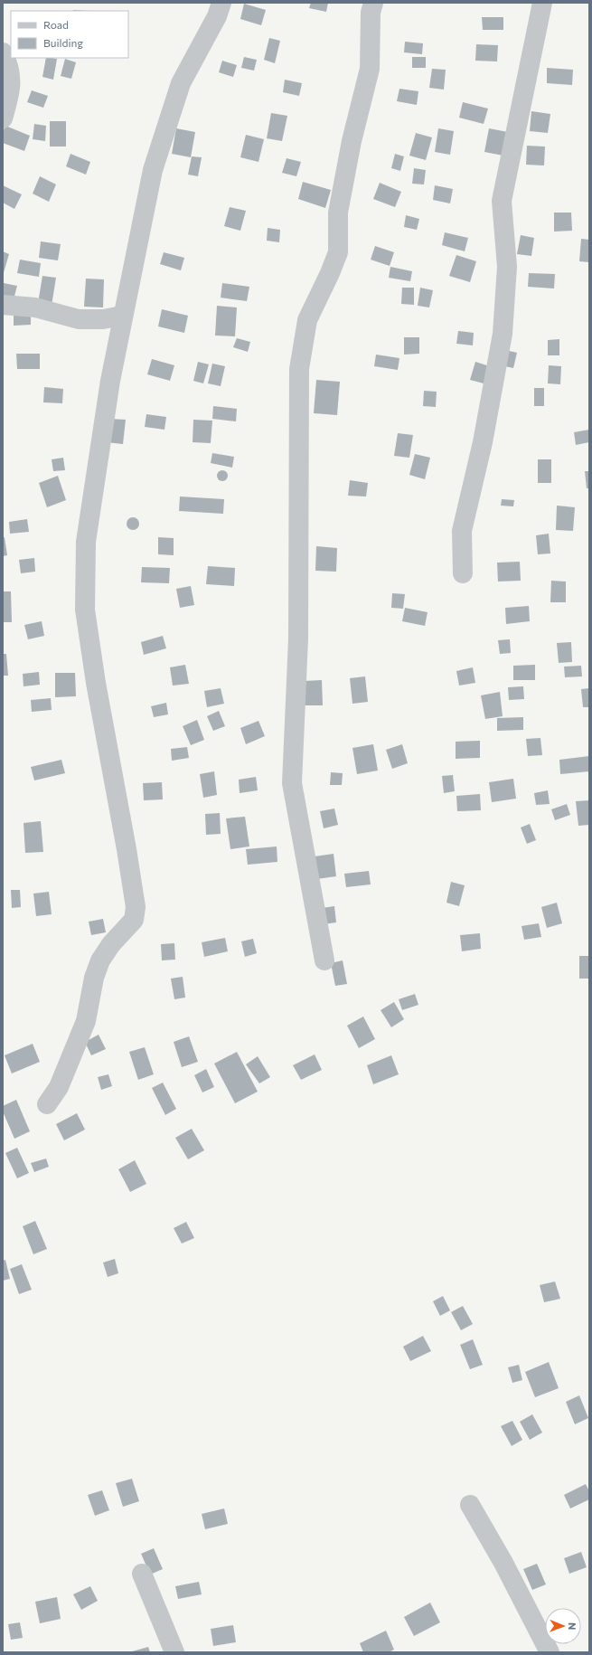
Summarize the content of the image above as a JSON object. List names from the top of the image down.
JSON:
{
  "legend": ["Road", "Building"],
  "north": "right"
}
